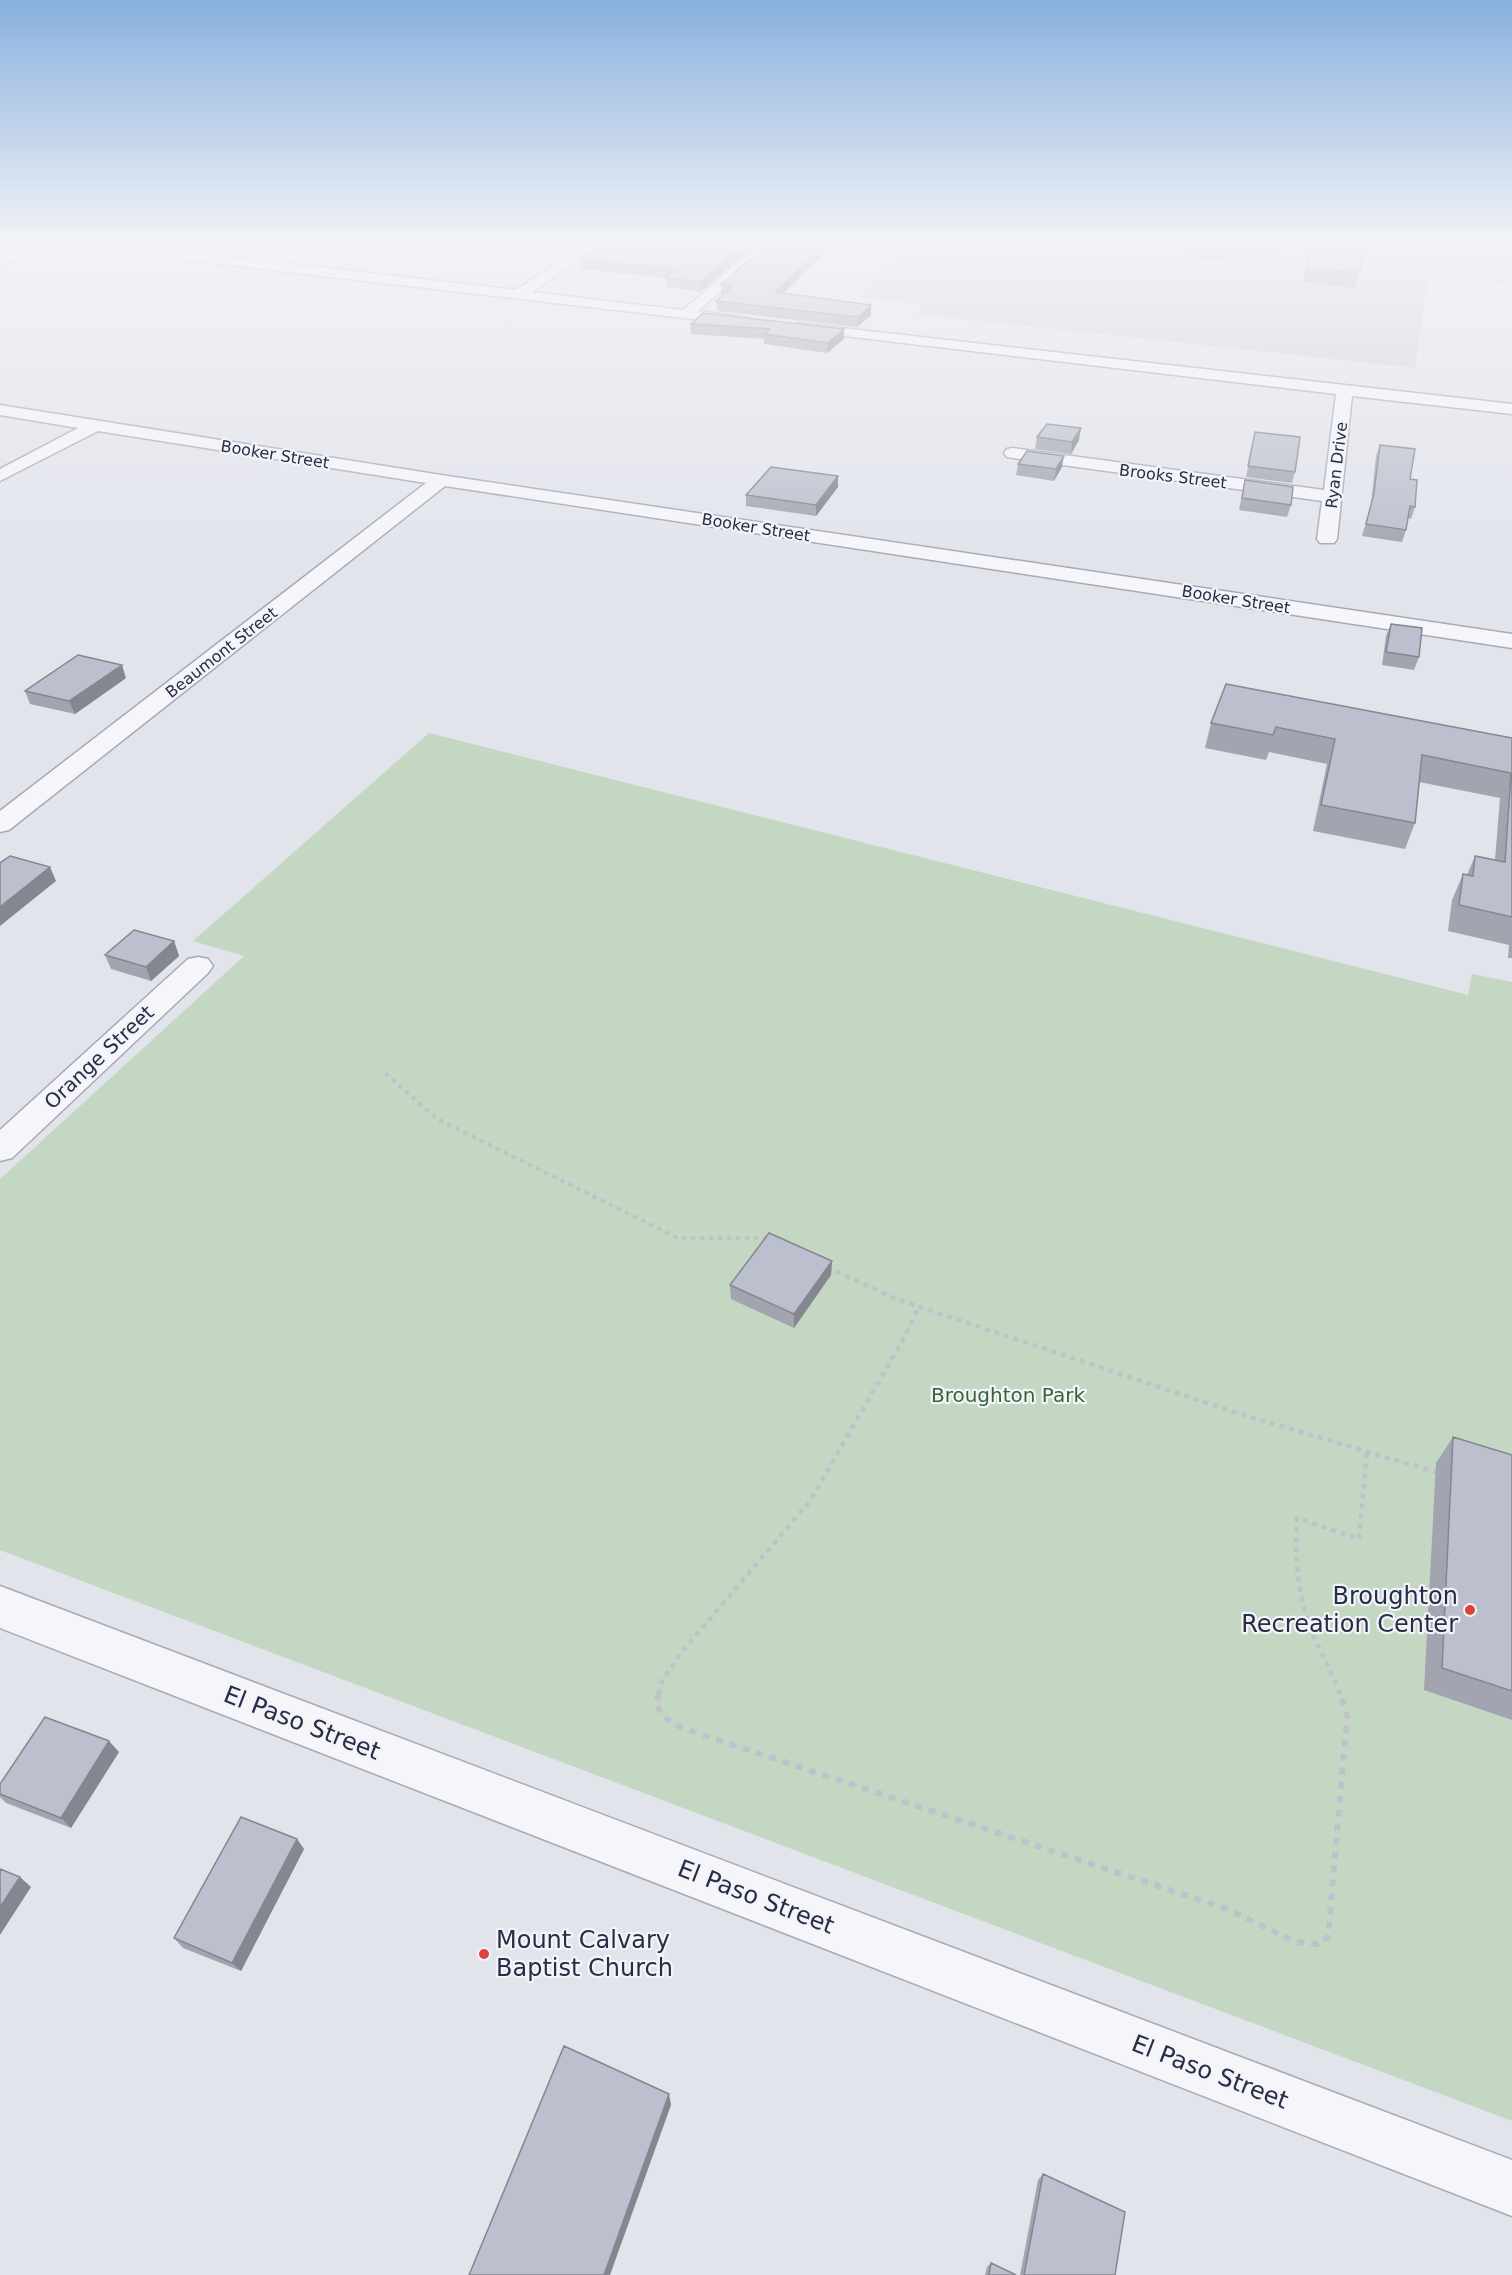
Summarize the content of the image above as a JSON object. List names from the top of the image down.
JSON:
{
  "streets": {
    "street": [
      "Booker Street",
      "Ryan Drive",
      "Brooks Street",
      "Beaumont Street",
      "Orange Street",
      "El Paso Street"
    ]
  },
  "crossings": [
    ["Booker Street", "Beaumont Street"],
    ["Ryan Drive", "Brooks Street"]
  ],
  "parks": ["Broughton Park"],
  "places": ["Broughton Recreation Center", "Mount Calvary Baptist Church"]
}
